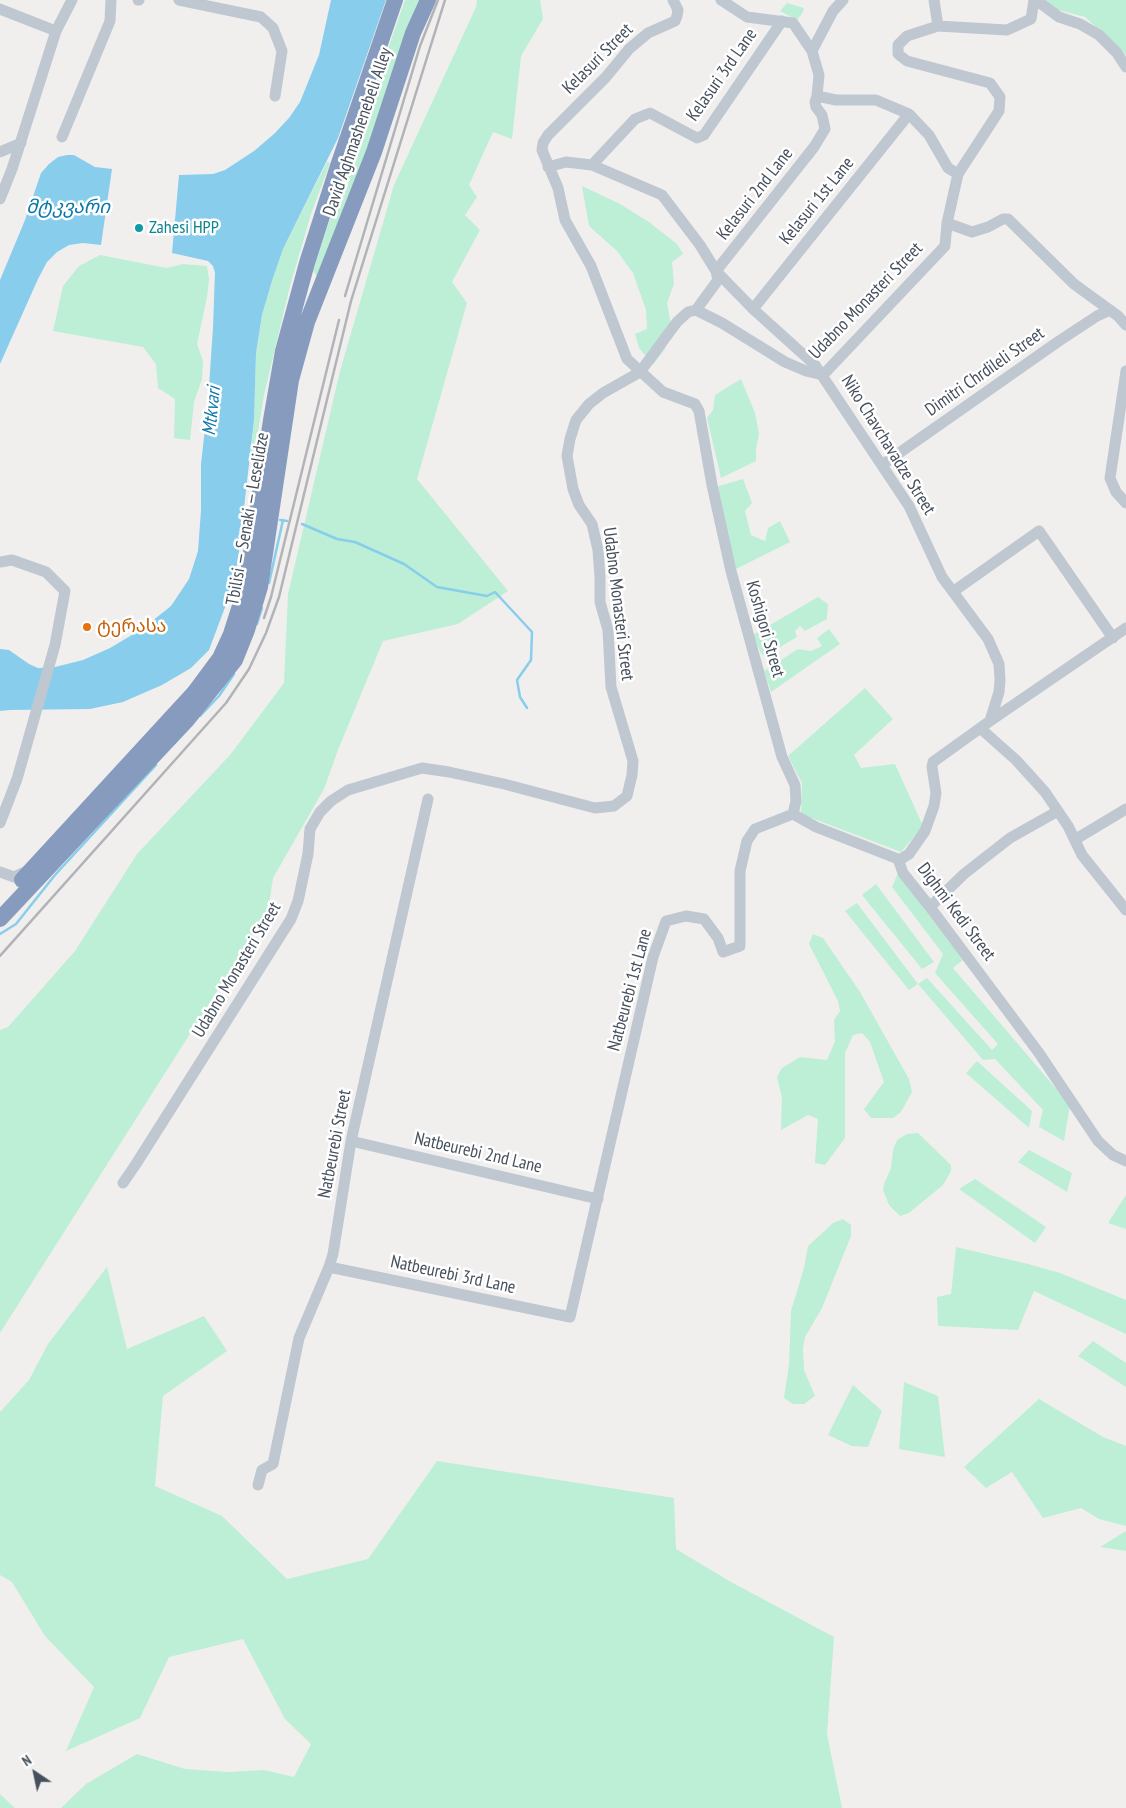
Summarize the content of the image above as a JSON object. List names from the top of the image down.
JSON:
{
  "streets": {
    "highway": ["David Aghmashenebeli Alley", "Tbilisi — Senaki — Leselidze"],
    "street": [
      "Kelasuri Street",
      "Kelasuri 3rd Lane",
      "Kelasuri 2nd Lane",
      "Kelasuri 1st Lane",
      "Udabno Monasteri Street",
      "Dimitri Chrdileli Street",
      "Niko Chavchavadze Street",
      "Koshigori Street",
      "Dighmi Kedi Street",
      "Natbeurebi 1st Lane",
      "Natbeurebi Street",
      "Natbeurebi 2nd Lane",
      "Natbeurebi 3rd Lane"
    ]
  },
  "crossings": [
    ["Kelasuri Street", "Koshigori Street"],
    ["Kelasuri 3rd Lane", "Niko Chavchavadze Street"],
    ["David Aghmashenebeli Alley", "Tbilisi — Senaki — Leselidze"],
    ["Kelasuri 2nd Lane", "Udabno Monasteri Street"],
    ["Kelasuri 2nd Lane", "Niko Chavchavadze Street"],
    ["Kelasuri 1st Lane", "Niko Chavchavadze Street"],
    ["Udabno Monasteri Street", "Niko Chavchavadze Street"],
    ["Udabno Monasteri Street", "Koshigori Street"],
    ["Dimitri Chrdileli Street", "Niko Chavchavadze Street"],
    ["Niko Chavchavadze Street", "Koshigori Street"],
    ["Niko Chavchavadze Street", "Dighmi Kedi Street"],
    ["Koshigori Street", "Natbeurebi 1st Lane"],
    ["Natbeurebi 1st Lane", "Natbeurebi 2nd Lane"],
    ["Natbeurebi 1st Lane", "Natbeurebi 3rd Lane"],
    ["Natbeurebi Street", "Natbeurebi 2nd Lane"],
    ["Natbeurebi Street", "Natbeurebi 3rd Lane"]
  ],
  "water": ["მტკვარი", "Mtkvari"],
  "places": ["Zahesi HPP", "ტერასა"],
  "north": "top left"
}
